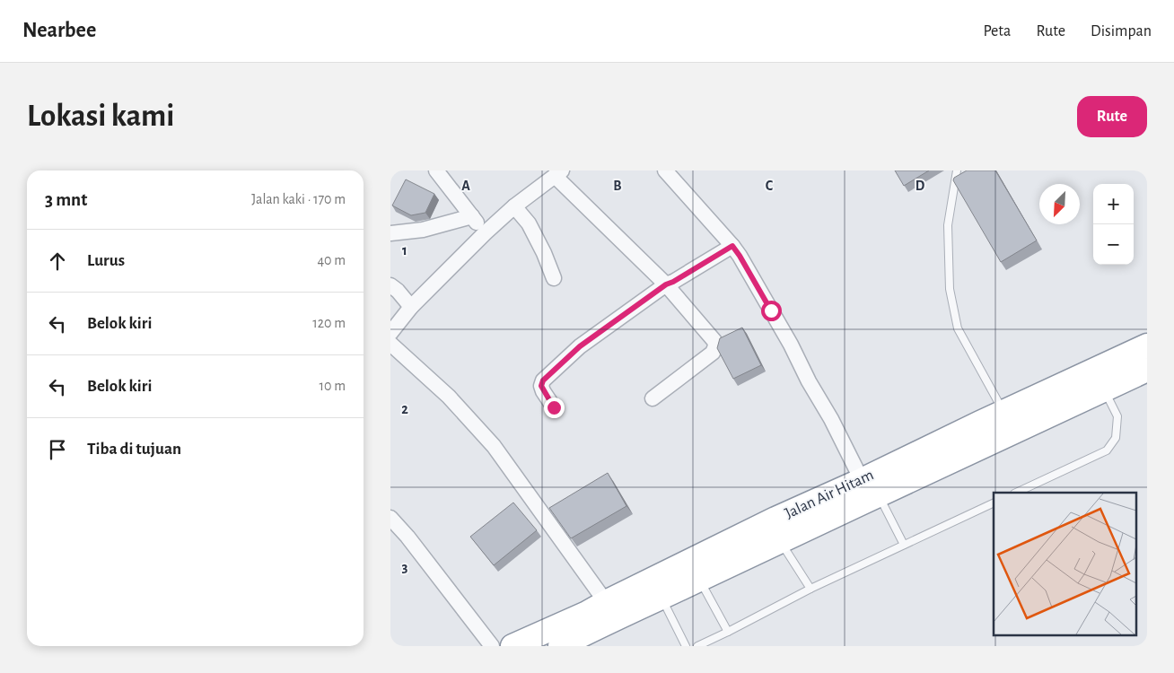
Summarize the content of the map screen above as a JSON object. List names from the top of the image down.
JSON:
{
  "streets": {
    "highway": ["Jalan Air Hitam"]
  },
  "north": "bottom left",
  "page": {
    "header": "Nearbee",
    "nav": ["Peta", "Rute", "Disimpan"],
    "buttons": "Rute",
    "title": "Lokasi kami",
    "heading": ["3 mnt", "Jalan kaki · 170 m"],
    "map_buttons": ["+", "−"],
    "list": [
      ["Lurus", "40 m"],
      ["Belok kiri", "120 m"],
      ["Belok kiri", "10 m"],
      "Tiba di tujuan"
    ]
  },
  "grid": {
    "columns": [
      "A",
      "B",
      "C",
      "D"
    ],
    "rows": ["1", "2", "3"]
  }
}
